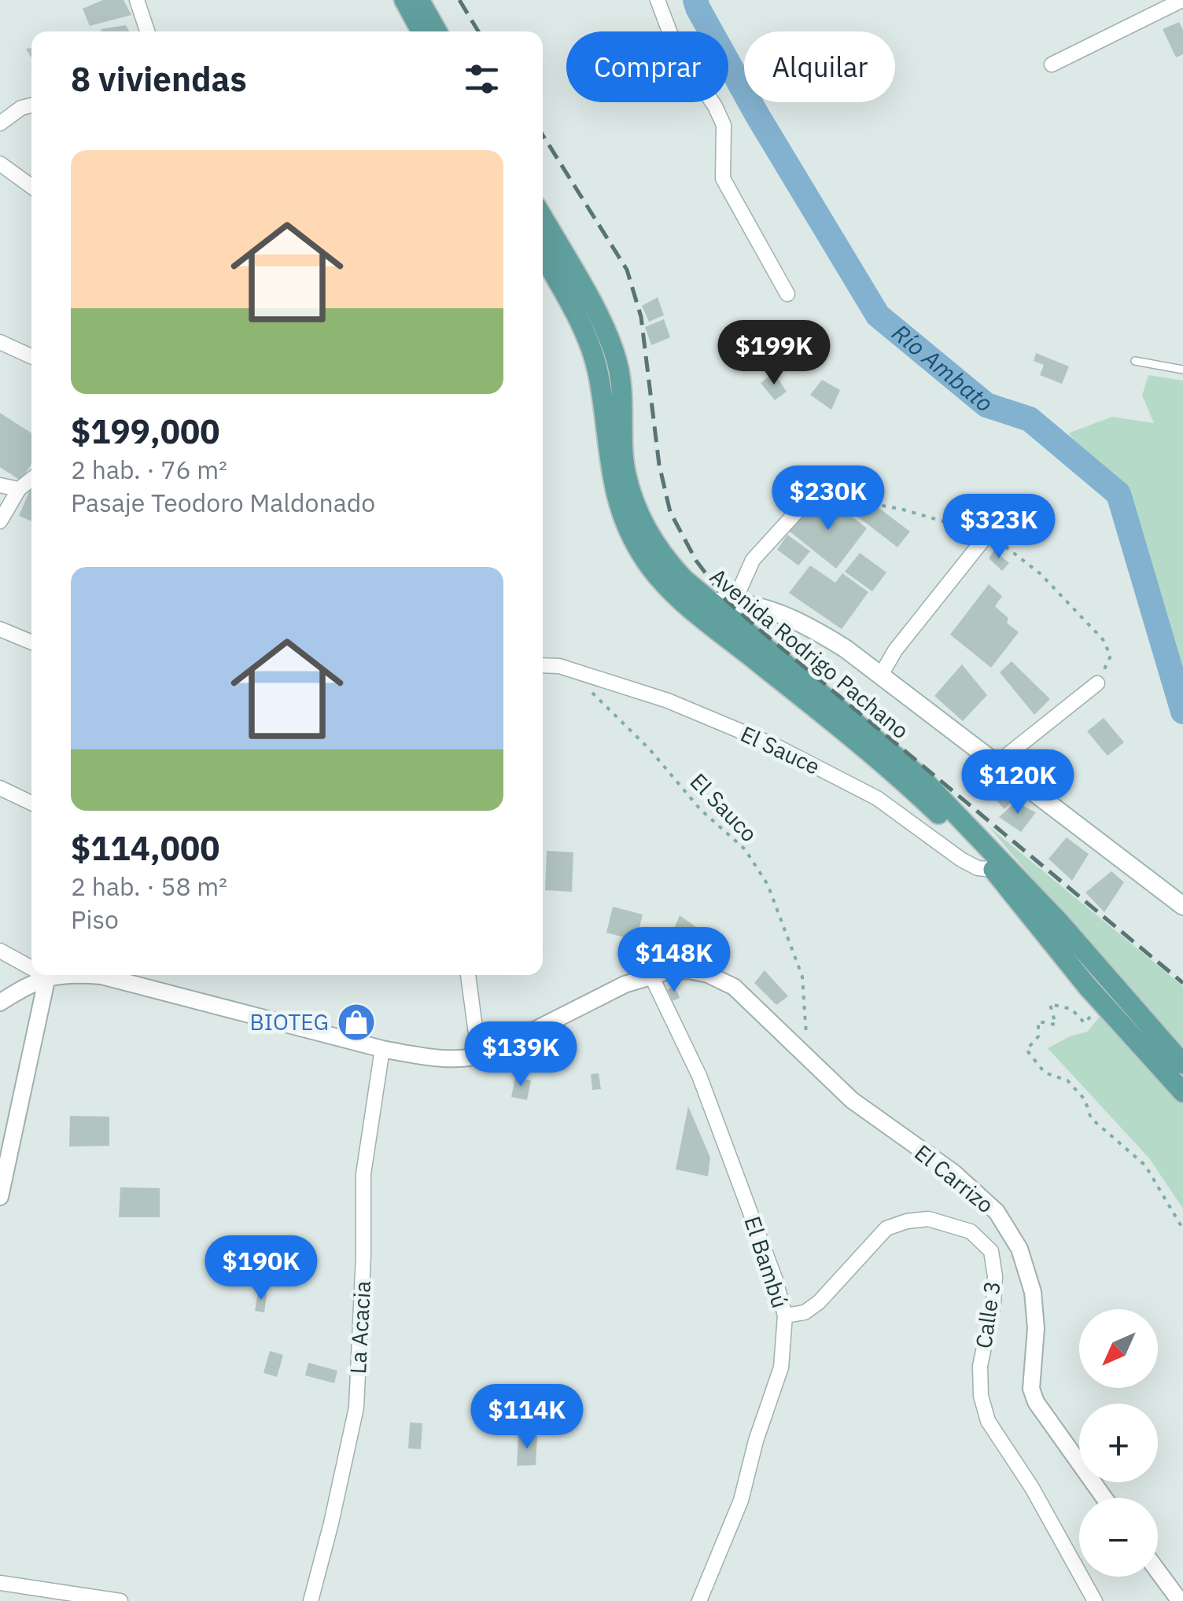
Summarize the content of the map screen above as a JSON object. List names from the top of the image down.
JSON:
{
  "streets": {
    "main road": ["Avenida Rodrigo Pachano"],
    "street": [
      "El Sauce",
      "El Carrizo",
      "El Bambú",
      "Calle 3",
      "La Acacia"
    ],
    "path": ["El Sauco"]
  },
  "crossings": [
    ["Avenida Rodrigo Pachano", "El Sauce"],
    ["El Sauco", "El Carrizo"],
    ["El Carrizo", "El Bambú"],
    ["El Bambú", "Calle 3"]
  ],
  "water": ["Río Ambato"],
  "places": {
    "shop": ["BIOTEG"]
  },
  "north": "bottom left",
  "page": {
    "chip": ["Comprar", "Alquilar"],
    "heading": "8 viviendas",
    "list": [
      {
        "name": "$199,000",
        "note": "2 hab. · 76 m² · Pasaje Teodoro Maldonado"
      },
      {
        "name": "$114,000",
        "note": "2 hab. · 58 m² · Piso"
      }
    ],
    "price": [
      "$199K",
      "$230K",
      "$323K",
      "$120K",
      "$148K",
      "$139K",
      "$190K",
      "$114K"
    ],
    "map_buttons": ["+", "−"]
  }
}
